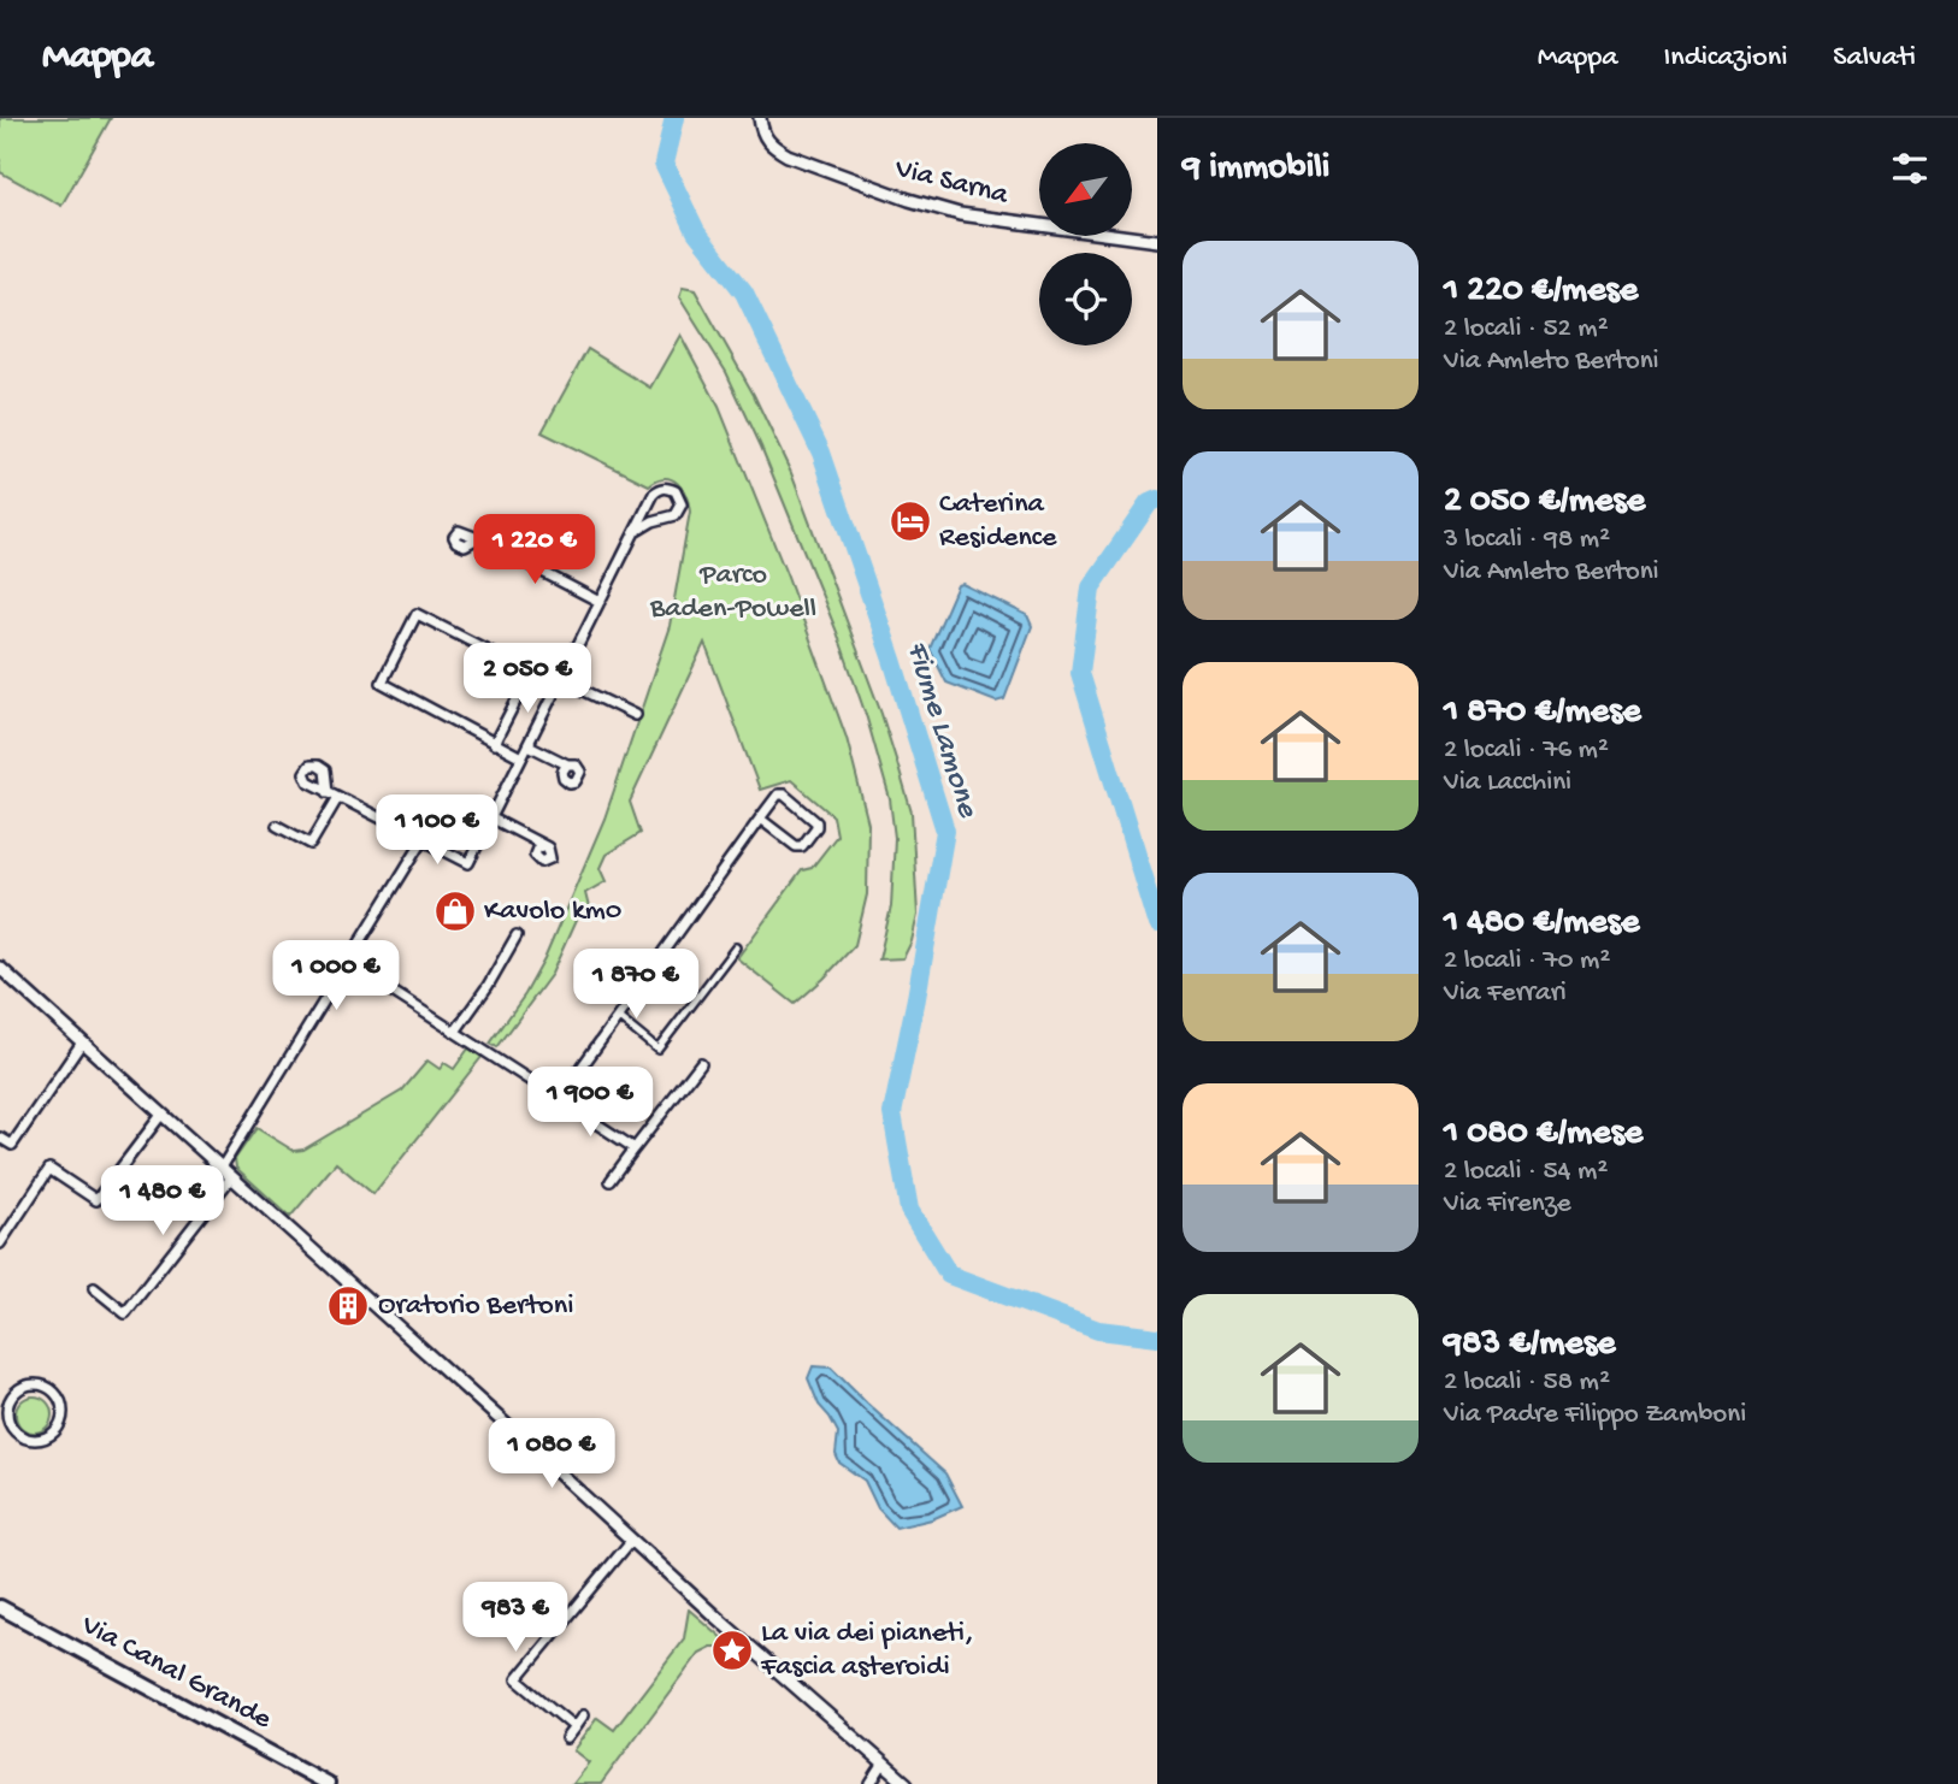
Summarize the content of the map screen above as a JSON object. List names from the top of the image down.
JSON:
{
  "streets": {
    "main road": ["Via Canal Grande"],
    "street": ["Via Sarna"]
  },
  "water": ["Fiume Lamone"],
  "parks": ["Parco Baden-Powell"],
  "places": {
    "hotel": ["Caterina Residence"],
    "shop": ["Kavolo km0"],
    "building": ["Oratorio Bertoni"],
    "place": ["La via dei pianeti, Fascia asteroidi"]
  },
  "north": "bottom left",
  "page": {
    "header": "Mappa",
    "nav": ["Mappa", "Indicazioni", "Salvati"],
    "heading": "9 immobili",
    "list": [
      {
        "name": "1 220 €/mese",
        "note": "2 locali · 52 m² · Via Amleto Bertoni"
      },
      {
        "name": "2 050 €/mese",
        "note": "3 locali · 98 m² · Via Amleto Bertoni"
      },
      {
        "name": "1 870 €/mese",
        "note": "2 locali · 76 m² · Via Lacchini"
      },
      {
        "name": "1 480 €/mese",
        "note": "2 locali · 70 m² · Via Ferrari"
      },
      {
        "name": "1 080 €/mese",
        "note": "2 locali · 54 m² · Via Firenze"
      },
      {
        "name": "983 €/mese",
        "note": "2 locali · 58 m² · Via Padre Filippo Zamboni"
      }
    ],
    "price": [
      "1 220 €",
      "2 050 €",
      "1 100 €",
      "1 000 €",
      "1 870 €",
      "1 900 €",
      "1 480 €",
      "1 080 €",
      "983 €"
    ]
  }
}
